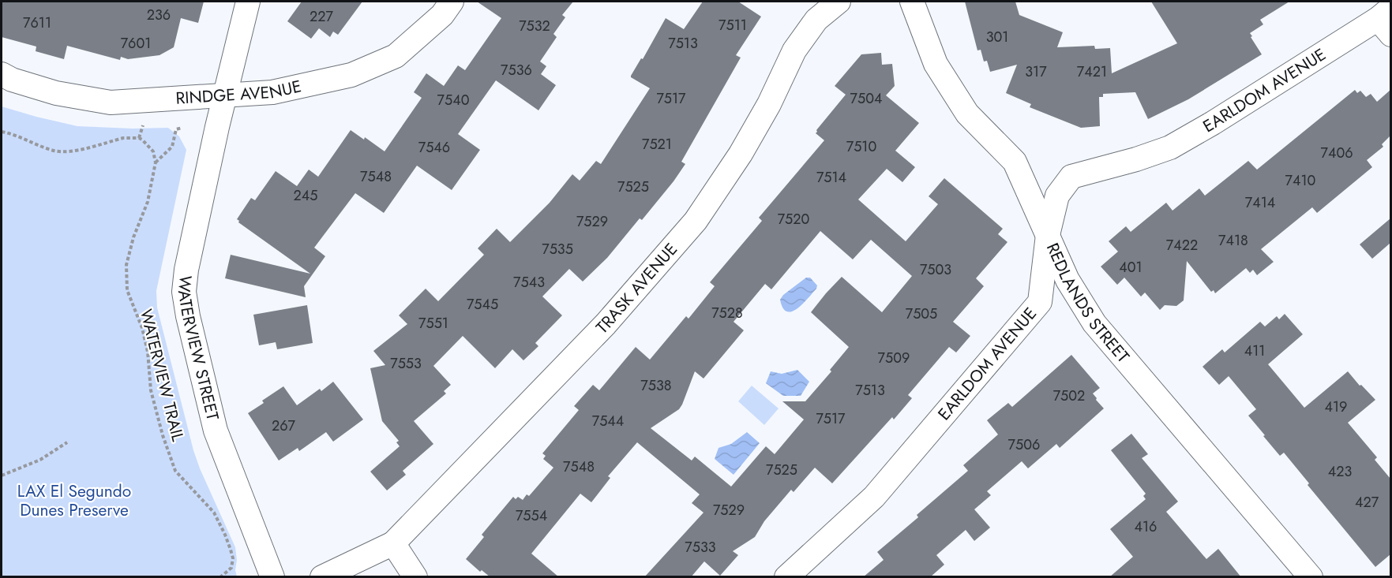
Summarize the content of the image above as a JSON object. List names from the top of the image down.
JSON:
{
  "streets": {
    "street": [
      "EARLDOM AVENUE",
      "RINDGE AVENUE",
      "TRASK AVENUE",
      "REDLANDS STREET",
      "WATERVIEW STREET"
    ],
    "path": ["WATERVIEW TRAIL"]
  },
  "crossings": [
    ["EARLDOM AVENUE", "REDLANDS STREET"],
    ["RINDGE AVENUE", "WATERVIEW STREET"]
  ],
  "parks": ["LAX El Segundo Dunes Preserve"],
  "house_numbers": [
    "236",
    "227",
    "7611",
    "7511",
    "7532",
    "301",
    "7601",
    "7513",
    "7536",
    "317",
    "7421",
    "7517",
    "7504",
    "7540",
    "7521",
    "7510",
    "7546",
    "7406",
    "7548",
    "7514",
    "7410",
    "7525",
    "245",
    "7414",
    "7520",
    "7529",
    "7418",
    "7422",
    "7535",
    "401",
    "7503",
    "7543",
    "7545",
    "7528",
    "7505",
    "7551",
    "411",
    "7509",
    "7553",
    "7538",
    "7513",
    "7502",
    "419",
    "7517",
    "7544",
    "267",
    "7506",
    "7548",
    "7525",
    "423",
    "427",
    "7529",
    "7554",
    "416",
    "7533"
  ]
}
